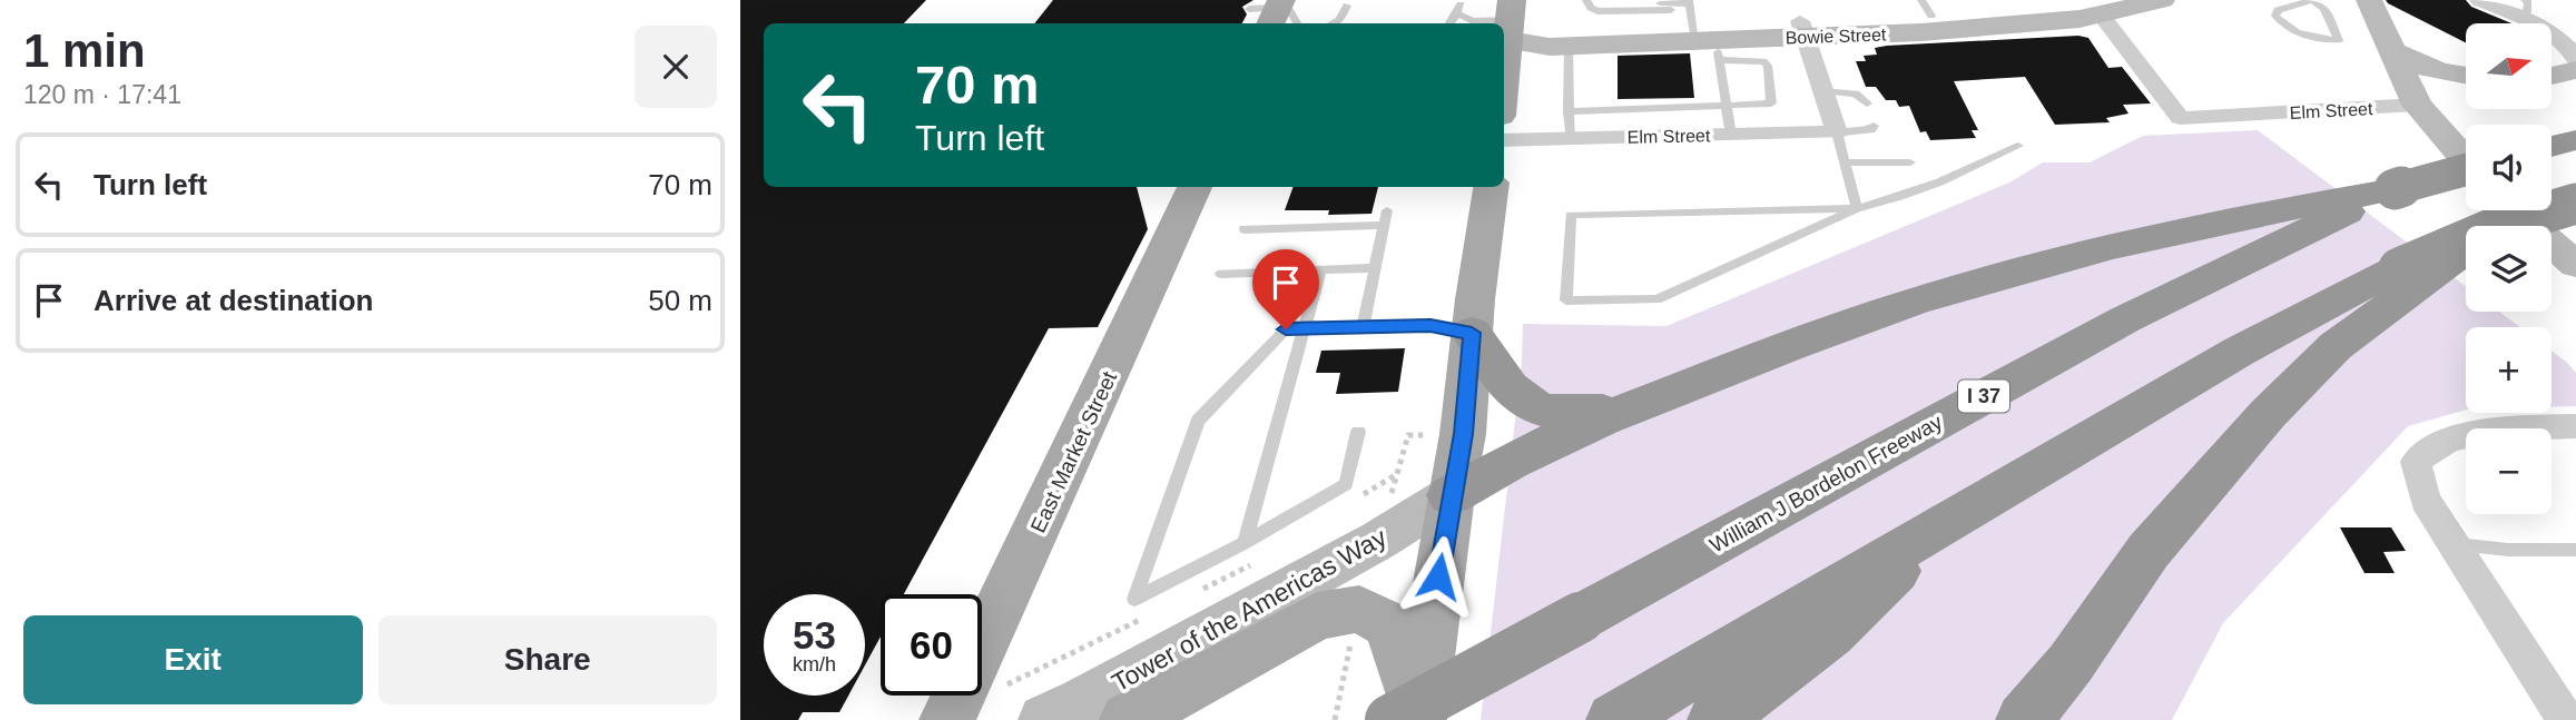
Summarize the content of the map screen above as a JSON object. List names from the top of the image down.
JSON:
{
  "streets": {
    "highway": ["I 37", "William J Bordelon Freeway"],
    "main road": [
      "Bowie Street",
      "Elm Street",
      "East Market Street",
      "Tower of the Americas Way"
    ]
  },
  "crossings": [
    ["Bowie Street", "Elm Street"]
  ],
  "north": "right",
  "page": {
    "heading": ["1 min", "120 m · 17:41"],
    "map_buttons": ["+", "−"],
    "turn": ["70 m", "Turn left"],
    "list": [
      {
        "name": "Turn left",
        "value": "70 m"
      },
      {
        "name": "Arrive at destination",
        "value": "50 m"
      }
    ],
    "speed": "53 km/h",
    "limit": "60",
    "buttons": ["Exit", "Share"]
  }
}
